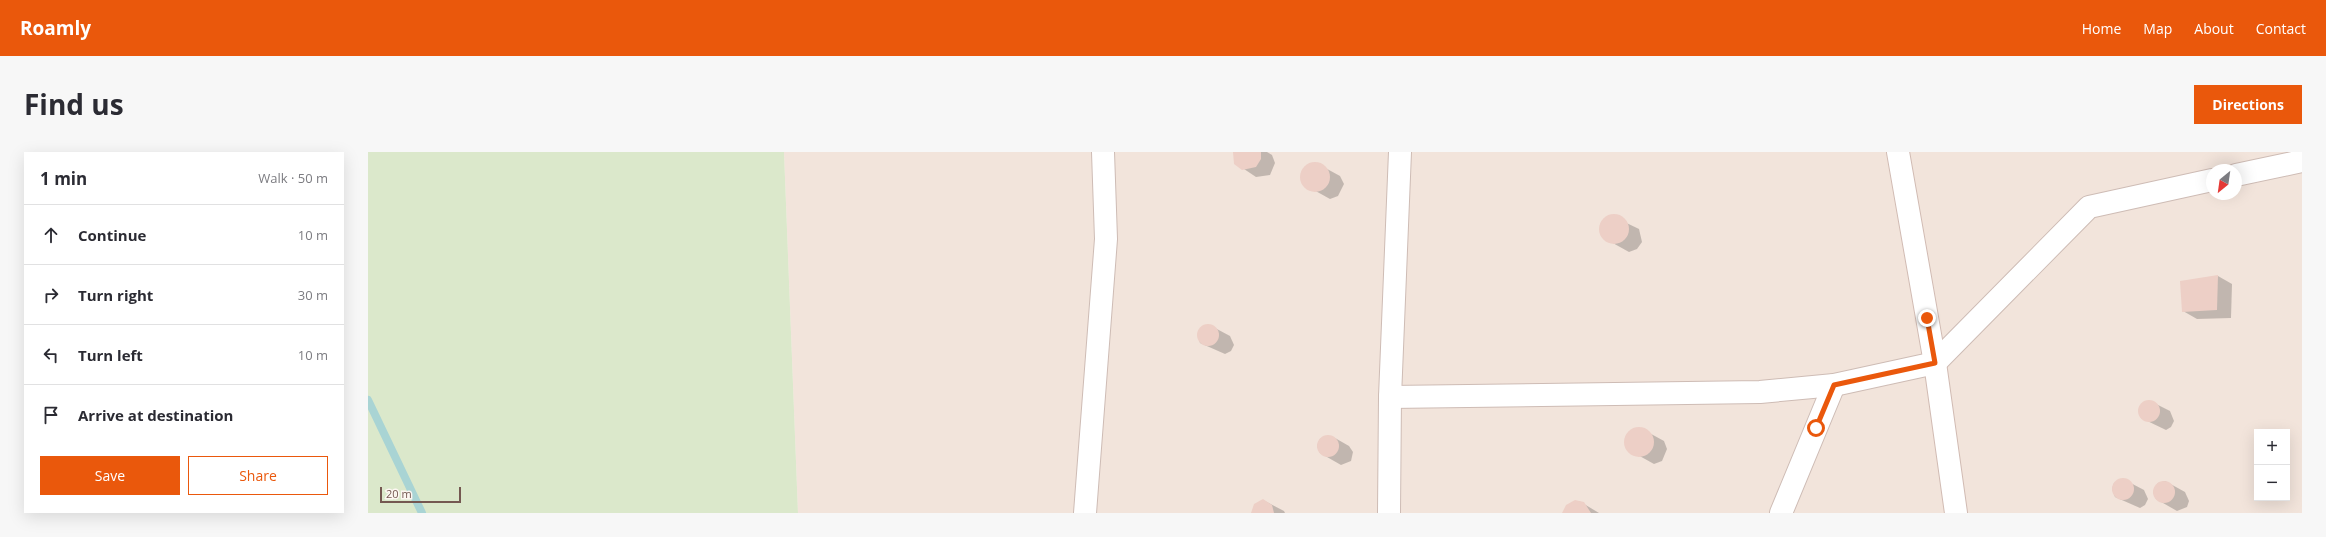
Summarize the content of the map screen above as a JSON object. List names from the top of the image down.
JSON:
{
  "scale_bar": "20 m",
  "north": "bottom left",
  "page": {
    "header": "Roamly",
    "nav": [
      "Home",
      "Map",
      "About",
      "Contact"
    ],
    "title": "Find us",
    "buttons": [
      "Directions",
      ["Save", "Share"]
    ],
    "heading": ["1 min", "Walk · 50 m"],
    "list": [
      ["Continue", "10 m"],
      ["Turn right", "30 m"],
      ["Turn left", "10 m"],
      "Arrive at destination"
    ],
    "map_buttons": ["+", "−"],
    "scale": "20 m"
  }
}
